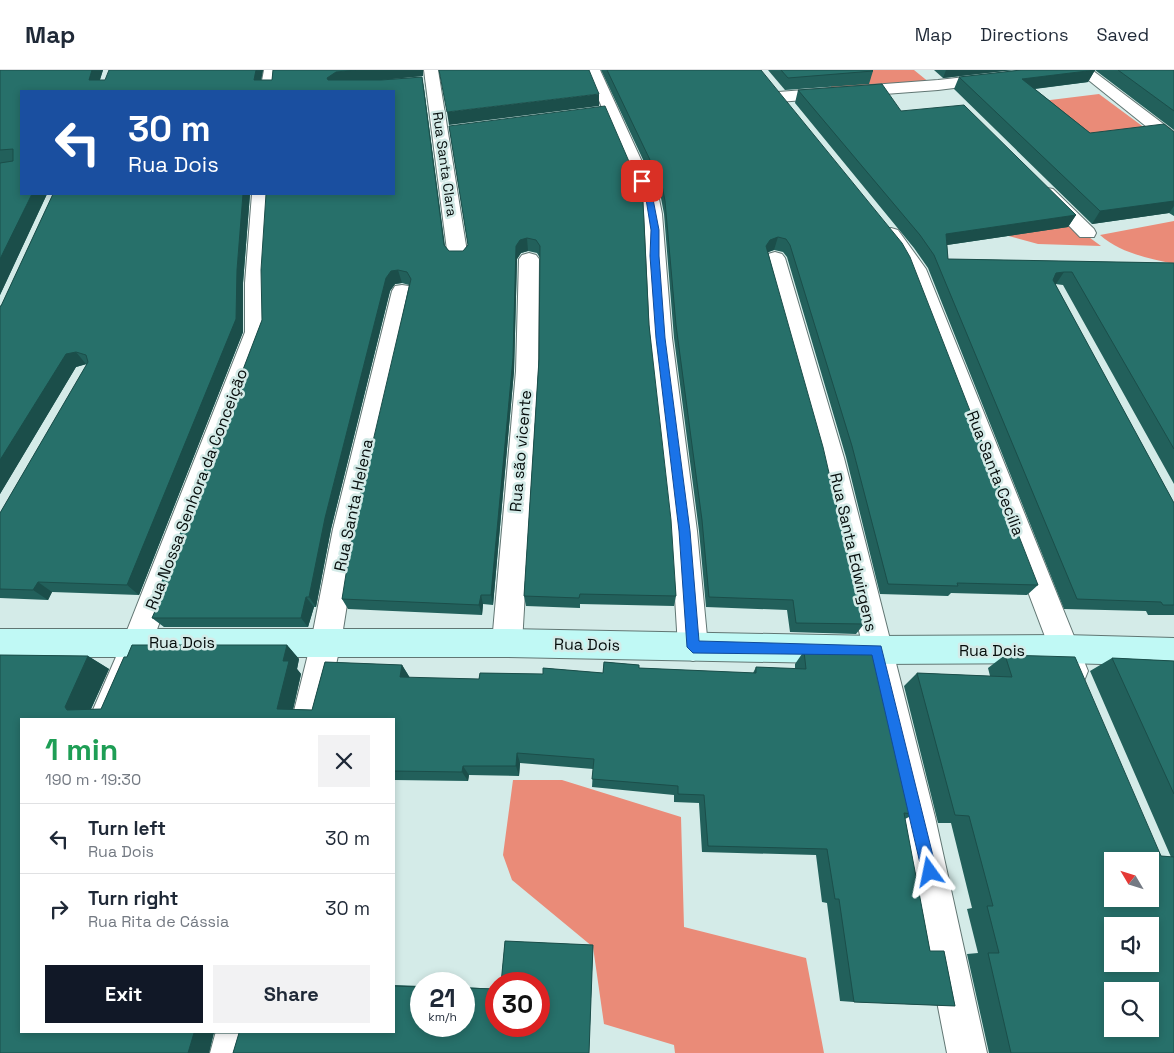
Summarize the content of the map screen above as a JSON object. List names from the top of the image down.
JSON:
{
  "streets": {
    "main road": ["Rua Dois"],
    "street": [
      "Rua Santa Clara",
      "Rua são vicente",
      "Rua Santa Cecília",
      "Rua Nossa Senhora da Conceição",
      "Rua Santa Helena",
      "Rua Santa Edwirgens"
    ]
  },
  "crossings": [
    ["Rua são vicente", "Rua Dois"],
    ["Rua Santa Cecília", "Rua Dois"],
    ["Rua Nossa Senhora da Conceição", "Rua Dois"],
    ["Rua Santa Helena", "Rua Dois"],
    ["Rua Santa Edwirgens", "Rua Dois"]
  ],
  "north": "top left",
  "page": {
    "header": "Map",
    "nav": ["Map", "Directions", "Saved"],
    "turn": ["30 m", "Rua Dois"],
    "heading": ["1 min", "190 m · 19:30"],
    "list": [
      {
        "name": "Turn left",
        "note": "Rua Dois",
        "value": "30 m"
      },
      {
        "name": "Turn right",
        "note": "Rua Rita de Cássia",
        "value": "30 m"
      }
    ],
    "buttons": ["Exit", "Share"],
    "speed": "21 km/h",
    "limit": "30"
  }
}
